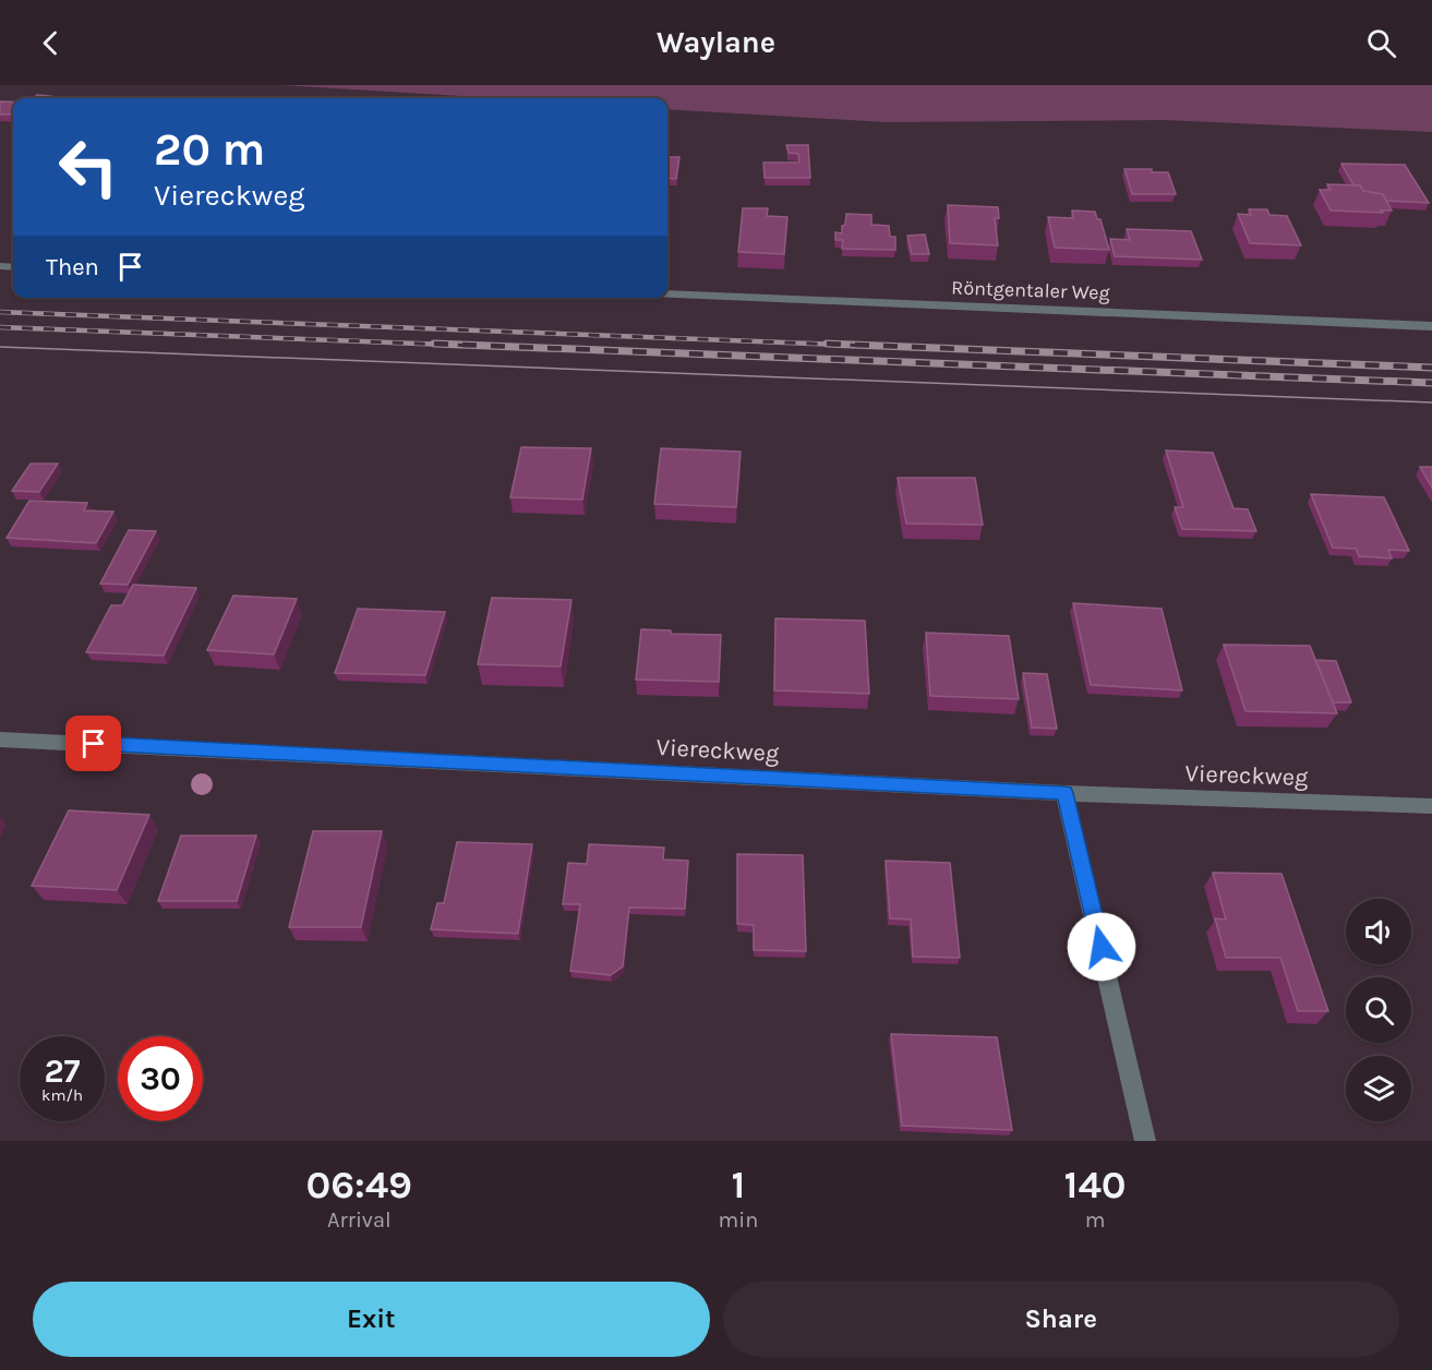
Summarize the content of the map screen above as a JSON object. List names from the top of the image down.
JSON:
{
  "streets": {
    "street": ["Röntgentaler Weg", "Viereckweg"]
  },
  "page": {
    "header": "Waylane",
    "turn": ["20 m", "Viereckweg"],
    "then": "Then",
    "speed": "27 km/h",
    "limit": "30",
    "eta": [
      "06:49",
      "Arrival",
      "1",
      "min",
      "140",
      "m"
    ],
    "buttons": ["Exit", "Share"]
  }
}
